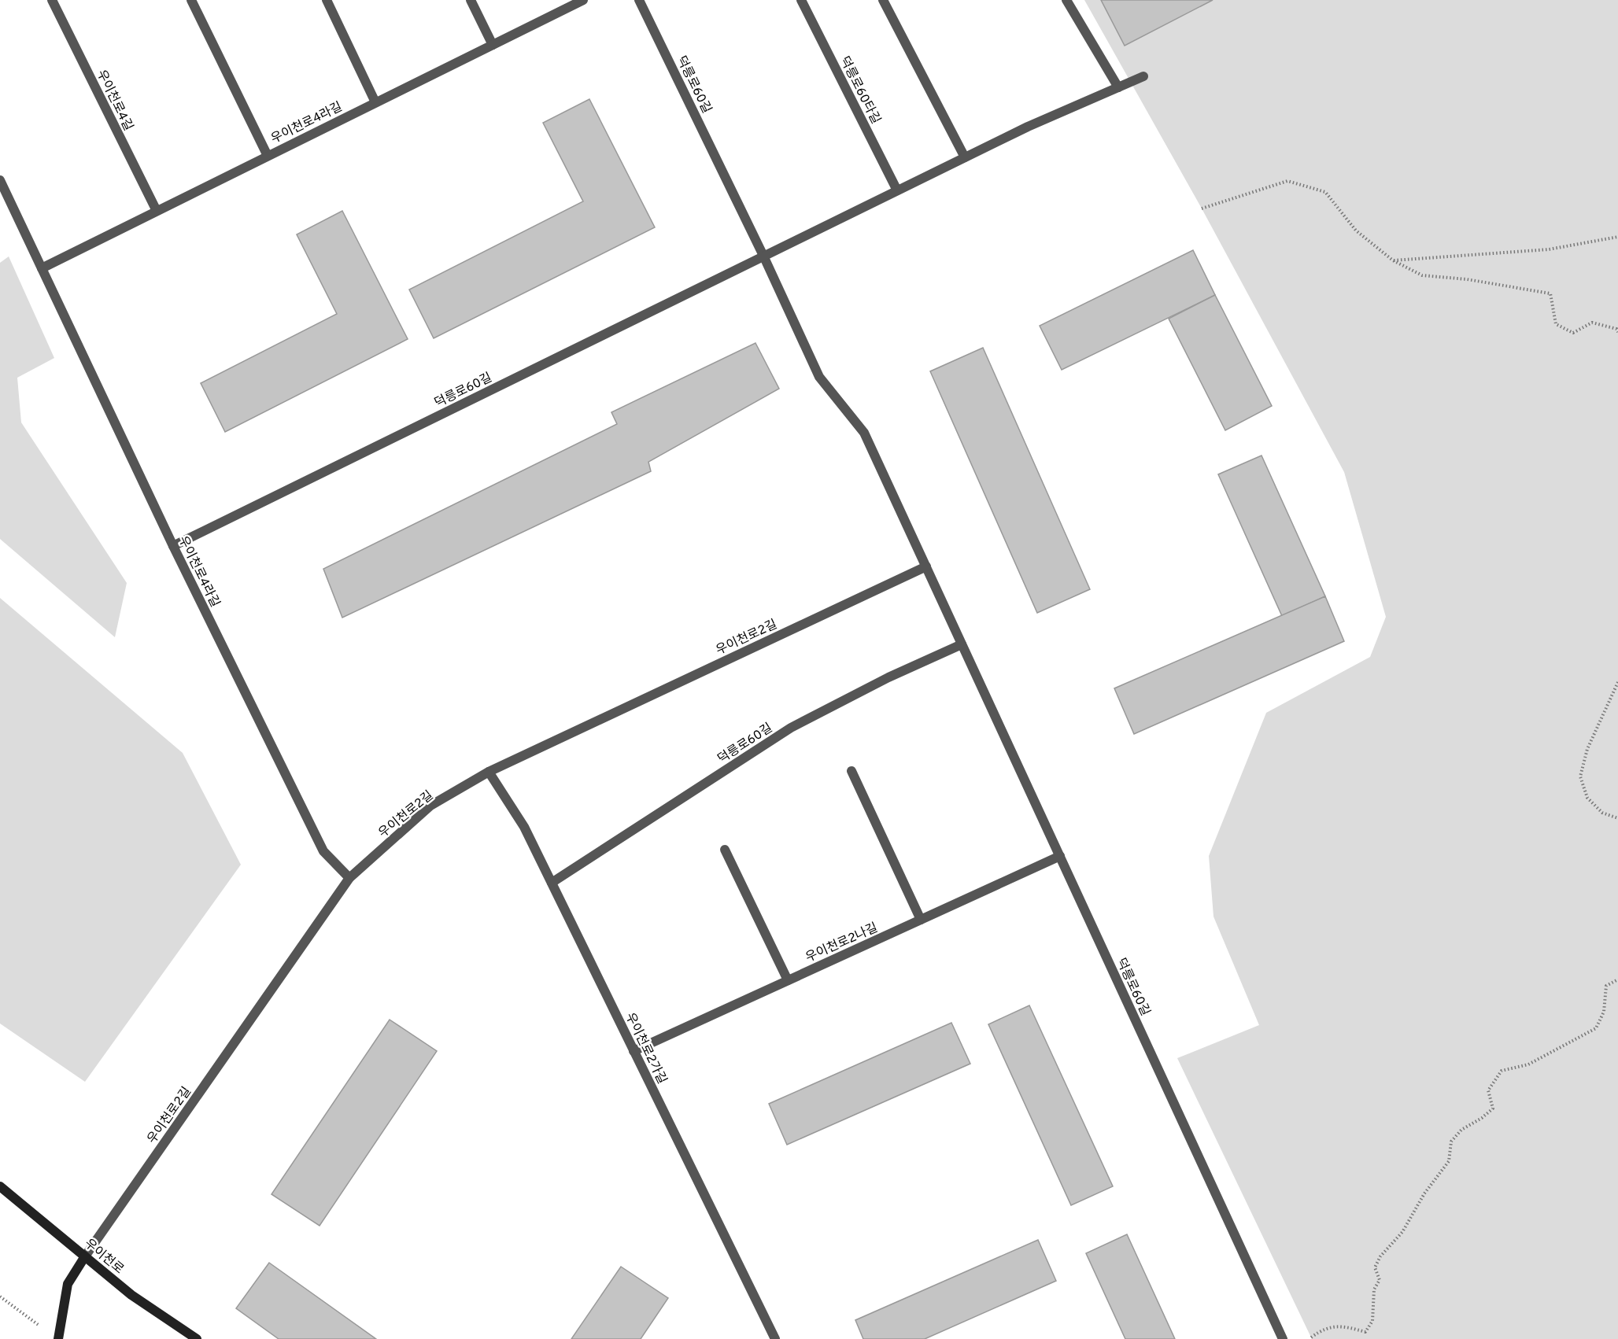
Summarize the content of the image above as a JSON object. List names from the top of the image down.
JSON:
{
  "streets": {
    "street": [
      "덕릉로60길",
      "덕릉로60타길",
      "우이천로4길",
      "우이천로4라길",
      "우이천로2길",
      "우이천로2나길",
      "우이천로2가길",
      "우이천로"
    ]
  },
  "crossings": [
    ["덕릉로60길", "우이천로4라길"],
    ["덕릉로60길", "우이천로2길"],
    ["덕릉로60길", "우이천로2나길"],
    ["덕릉로60길", "우이천로2가길"],
    ["우이천로4길", "우이천로4라길"],
    ["우이천로4라길", "우이천로2길"],
    ["우이천로2길", "우이천로2가길"],
    ["우이천로2길", "우이천로"],
    ["우이천로2나길", "우이천로2가길"]
  ]
}
